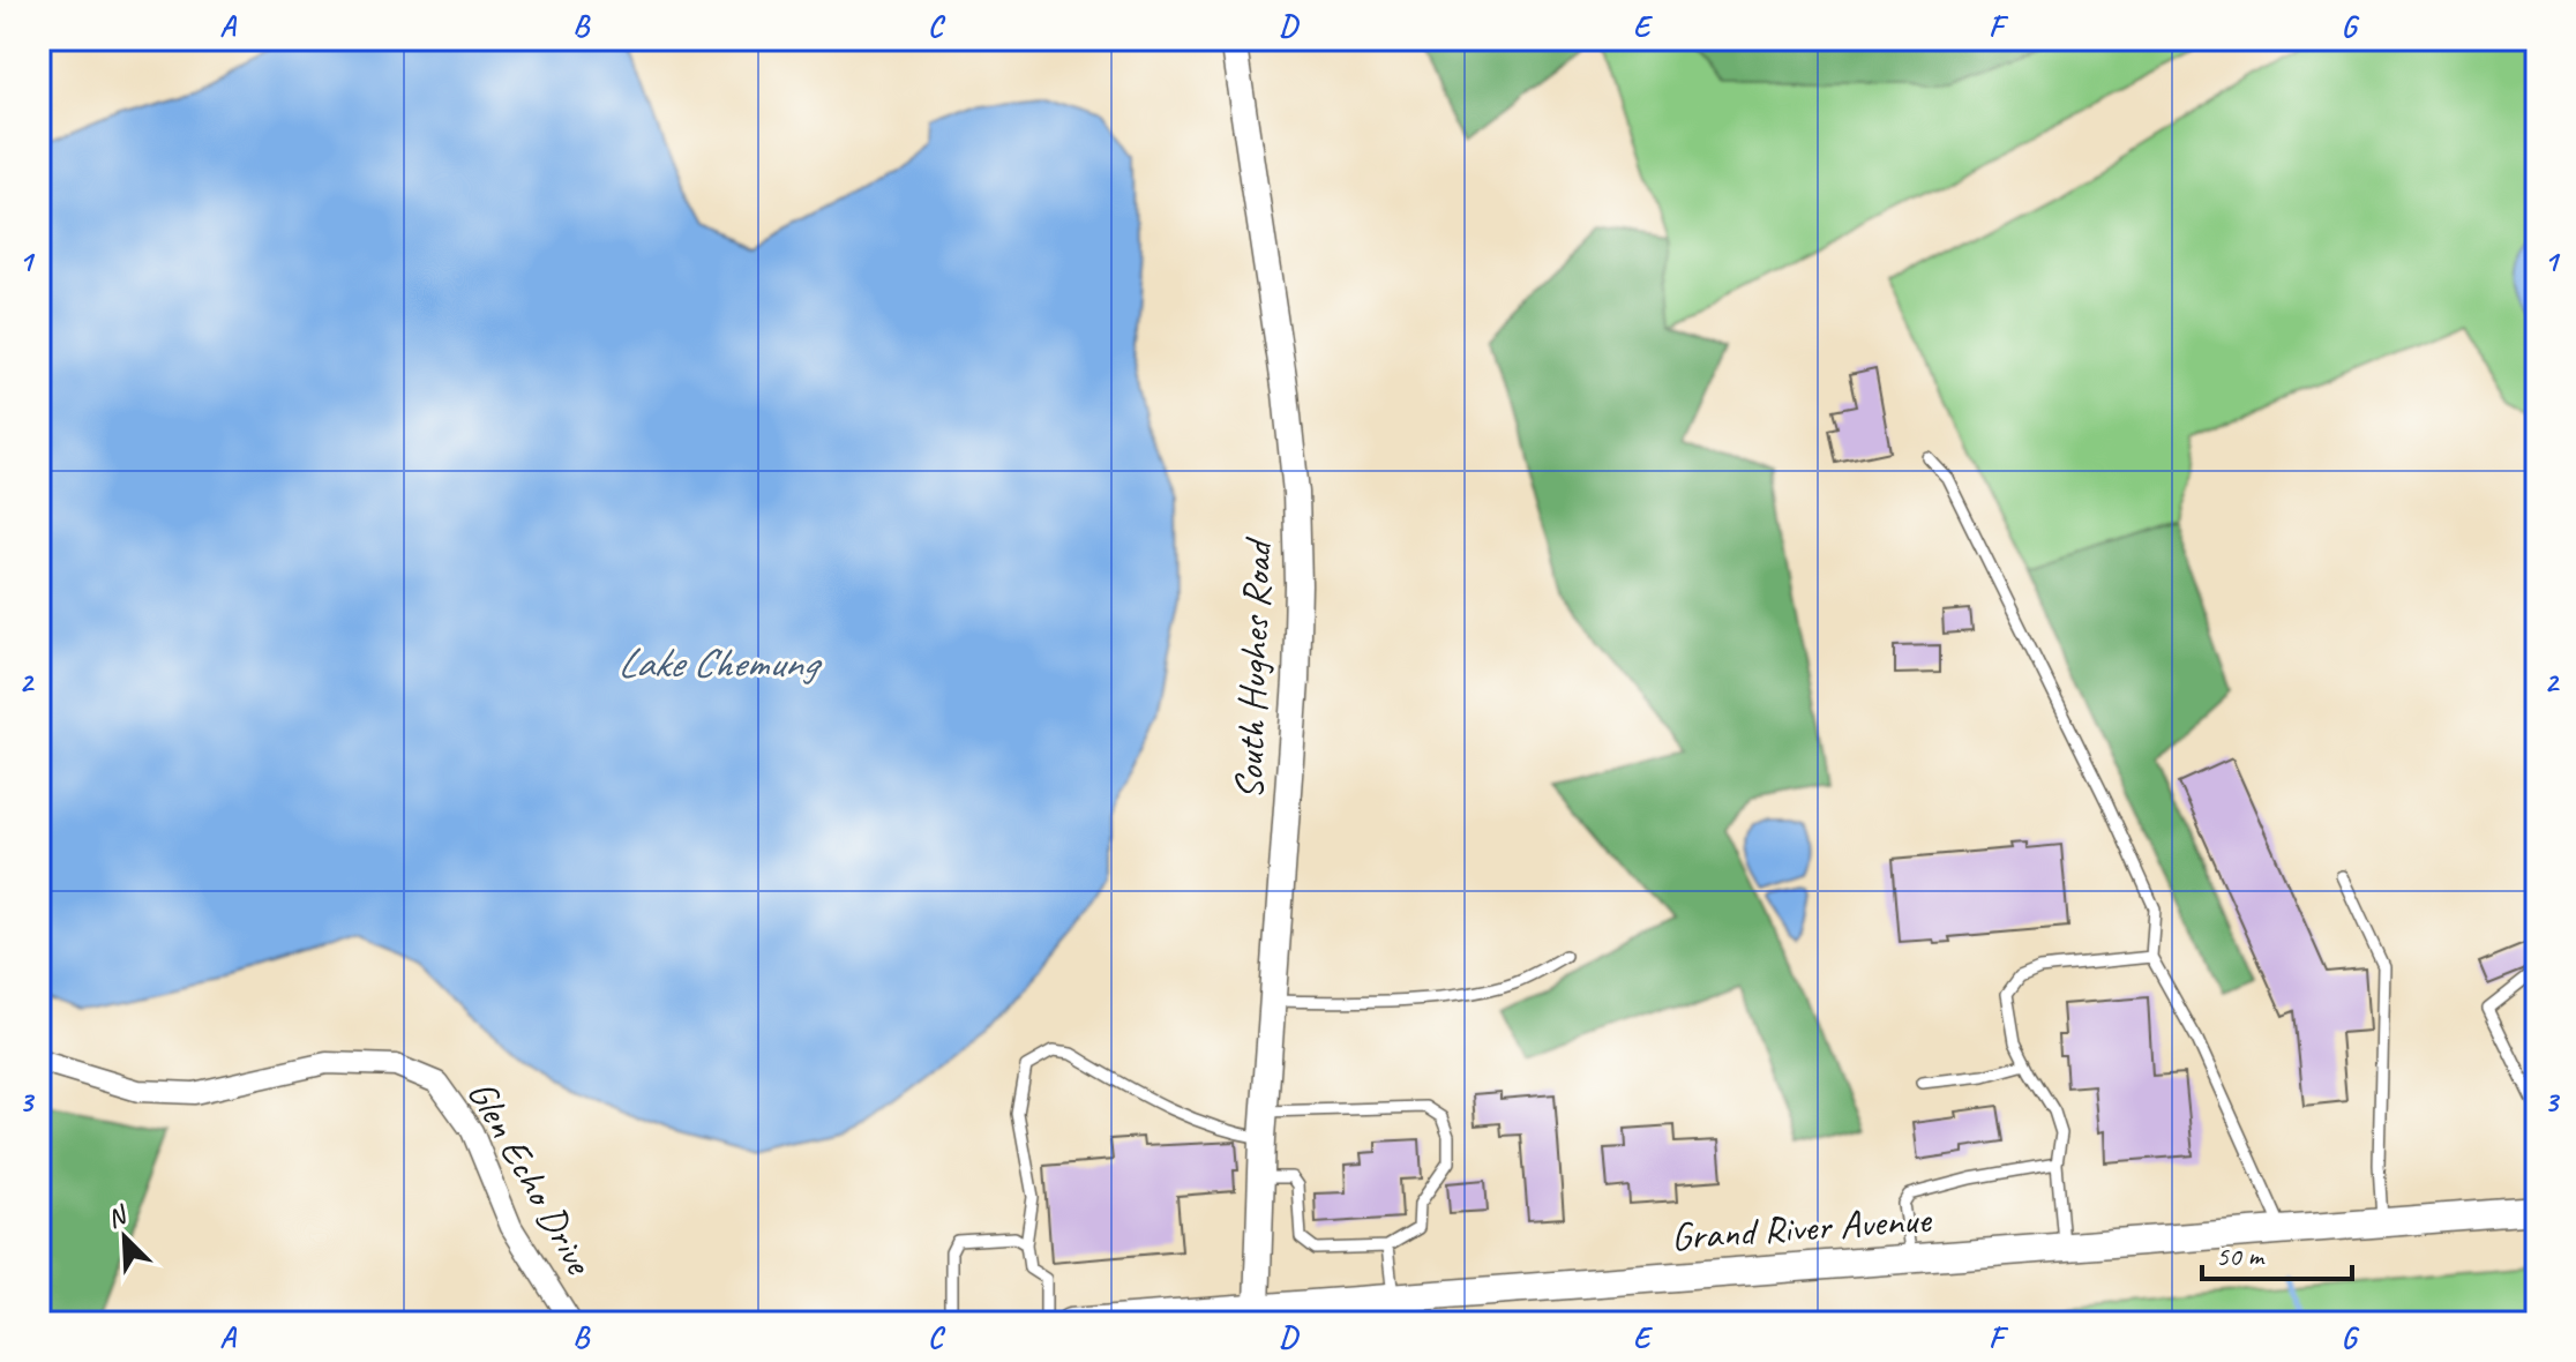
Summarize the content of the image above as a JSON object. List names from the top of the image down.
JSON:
{
  "streets": {
    "main road": ["Grand River Avenue"],
    "street": ["South Hughes Road", "Glen Echo Drive"]
  },
  "crossings": [
    ["South Hughes Road", "Grand River Avenue"]
  ],
  "water": ["Lake Chemung"],
  "scale_bar": "50 m",
  "north": "top left",
  "grid": {
    "columns": [
      "A",
      "B",
      "C",
      "D",
      "E",
      "F",
      "G"
    ],
    "rows": ["1", "2", "3"]
  }
}
